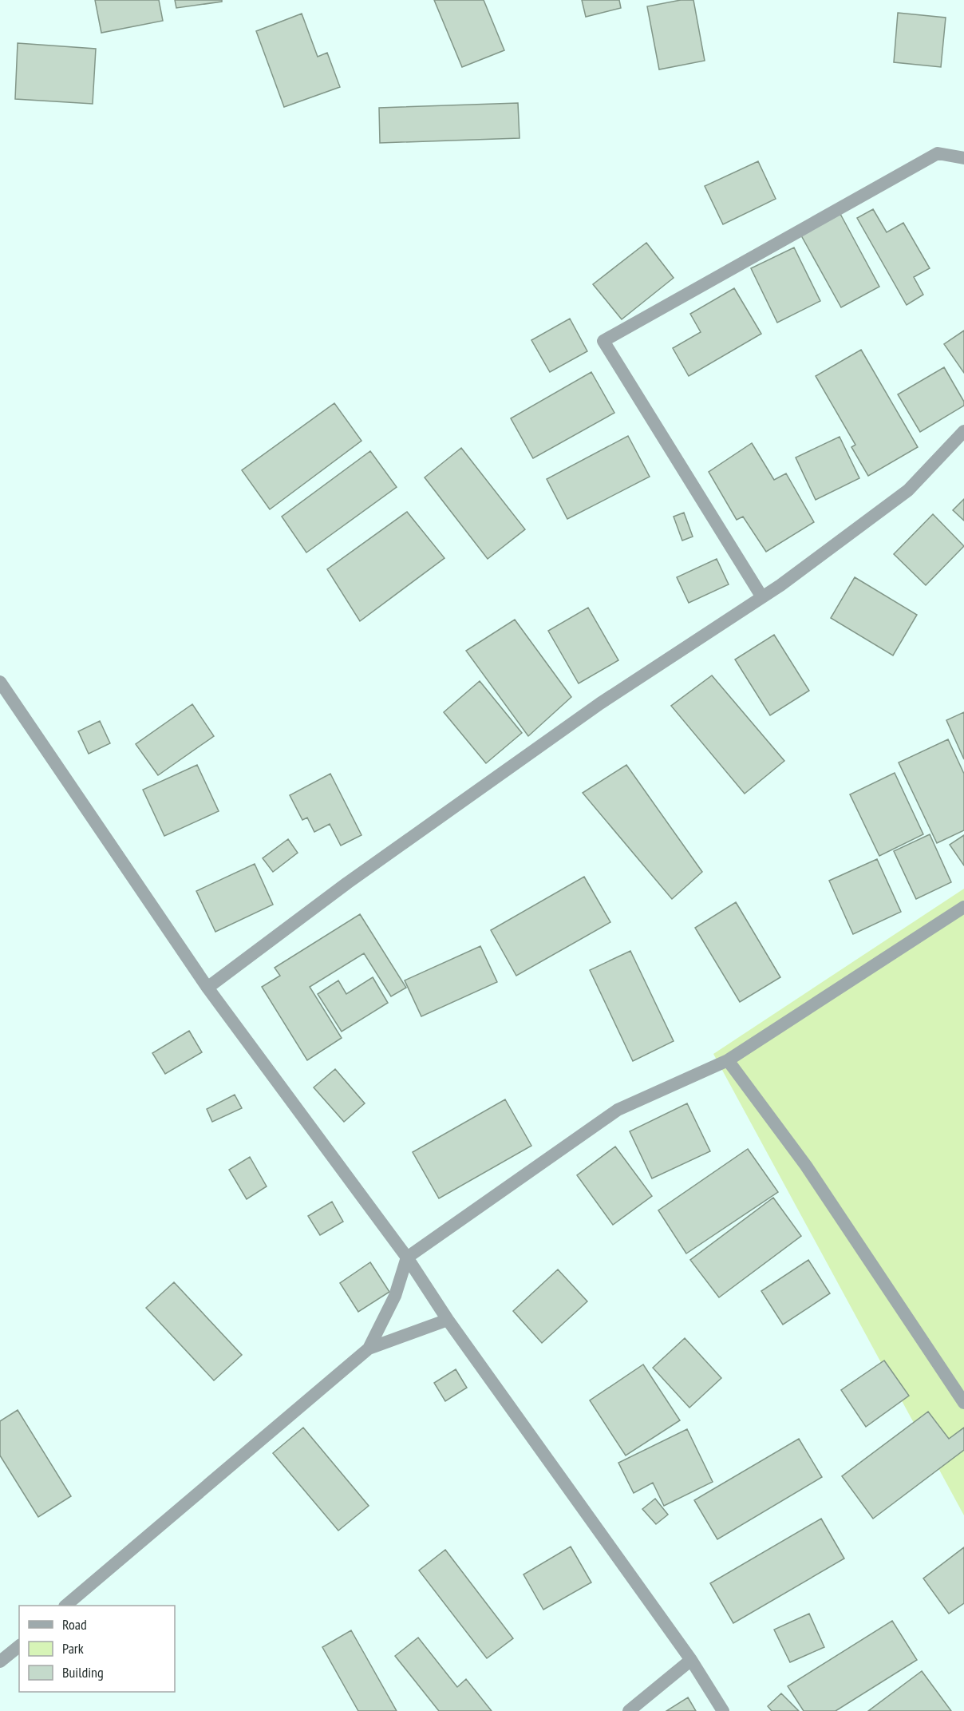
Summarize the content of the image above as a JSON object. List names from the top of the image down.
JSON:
{
  "legend": ["Road", "Park", "Building"]
}
